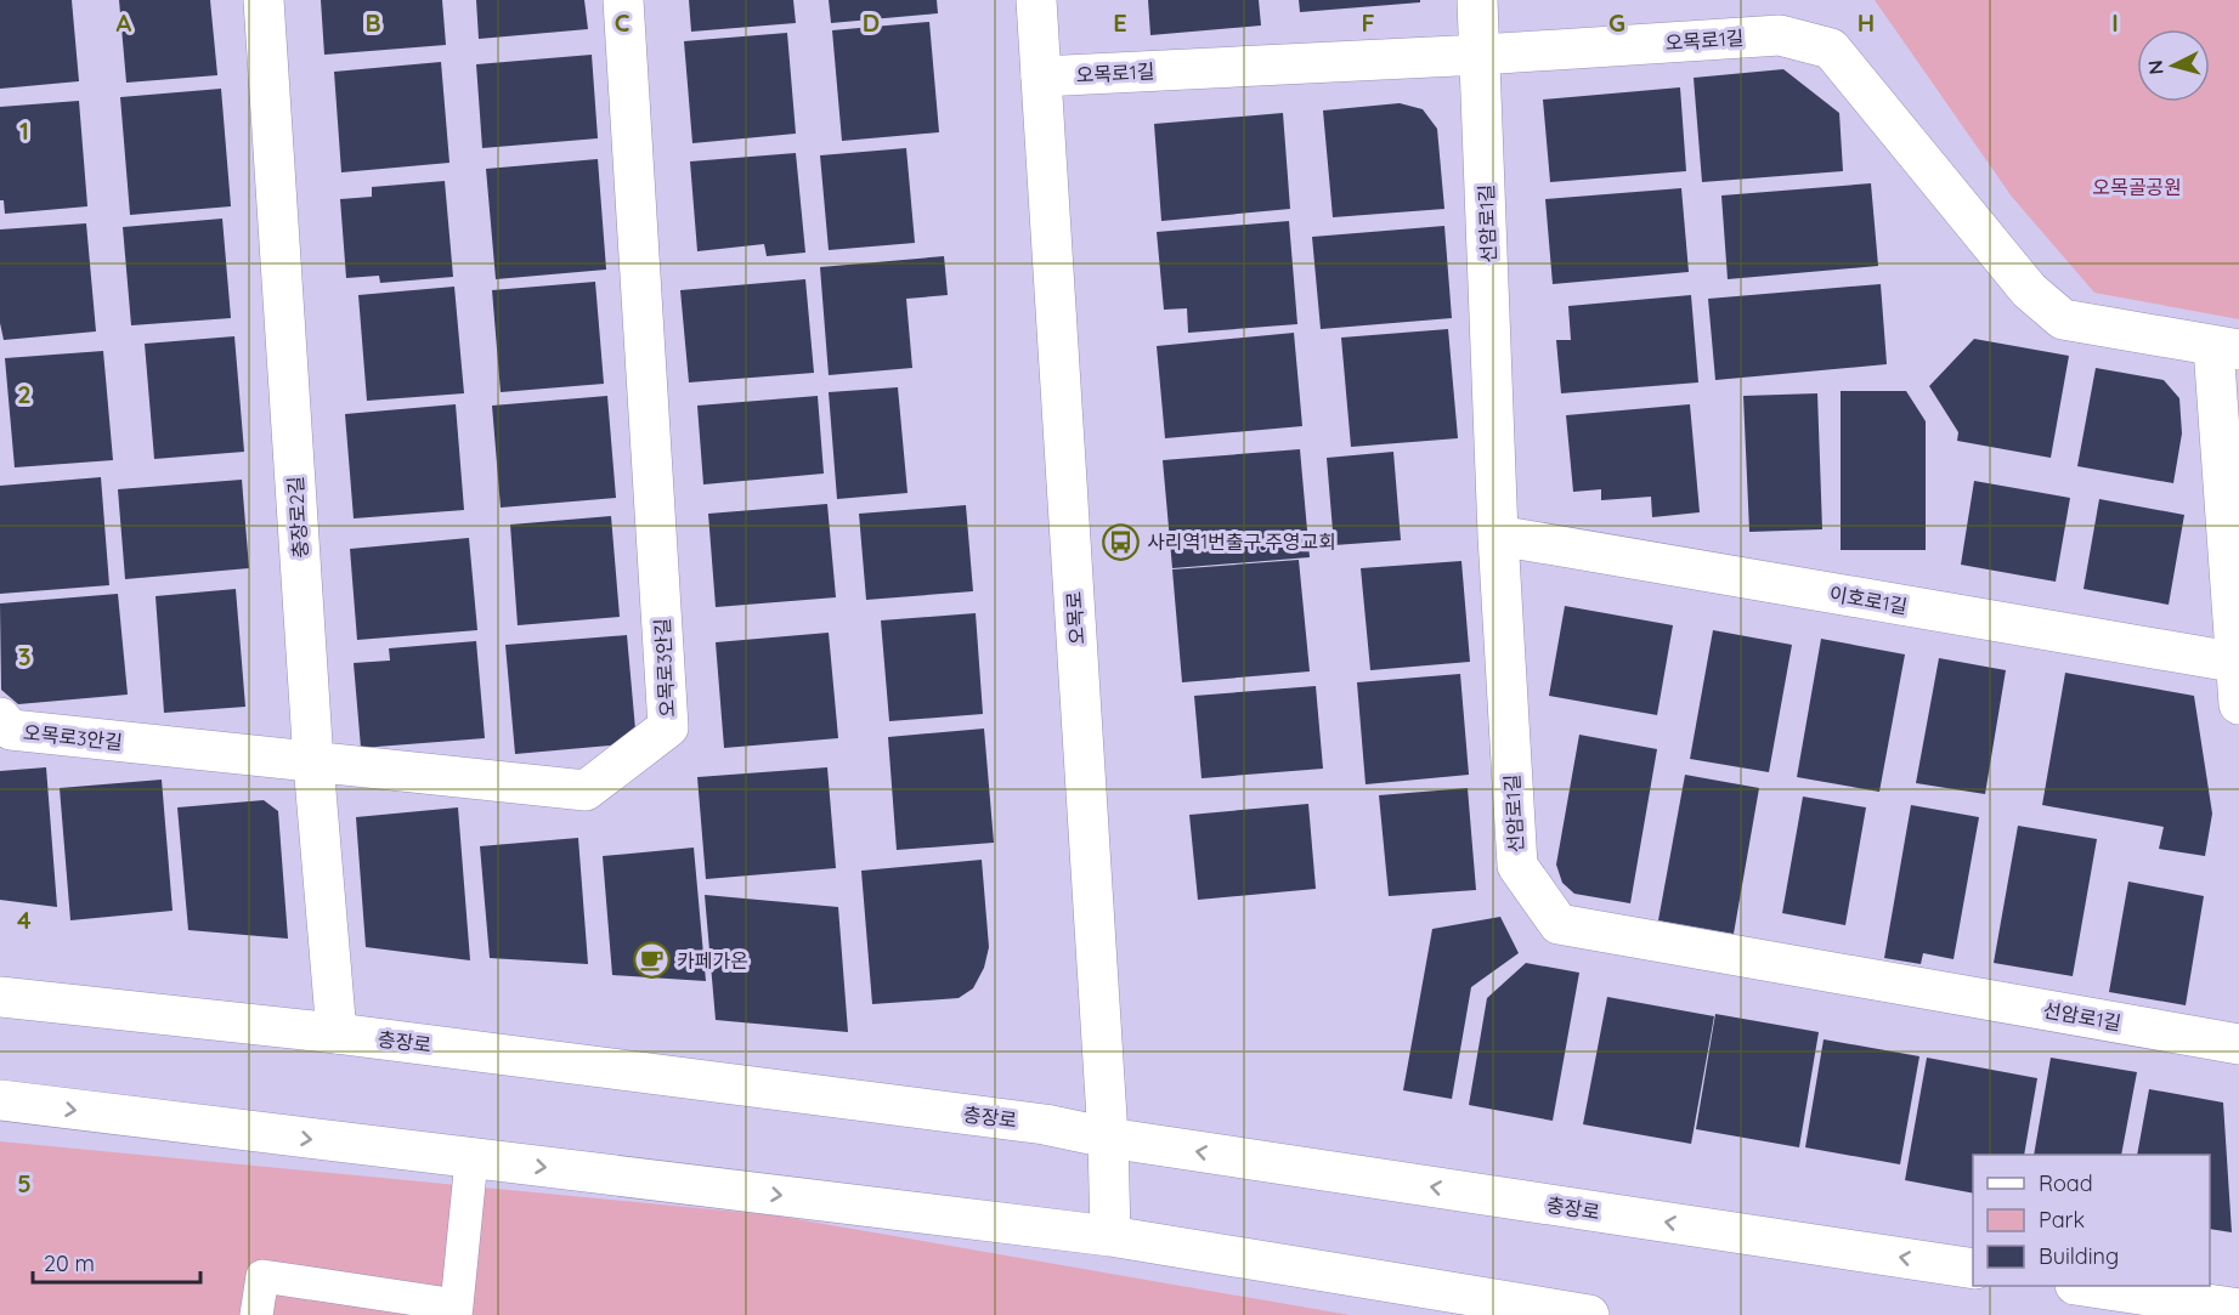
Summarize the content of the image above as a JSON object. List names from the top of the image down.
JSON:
{
  "streets": {
    "street": [
      "오목로1길",
      "선암로1길",
      "충장로2길",
      "이호로1길",
      "오목로",
      "오목로3안길",
      "충장로"
    ]
  },
  "crossings": [
    ["오목로1길", "선암로1길"],
    ["오목로1길", "오목로"],
    ["선암로1길", "이호로1길"],
    ["충장로2길", "오목로3안길"],
    ["충장로2길", "충장로"],
    ["오목로", "충장로"]
  ],
  "parks": ["오목골공원"],
  "places": {
    "bus stop": ["사리역1번출구.주영교회"],
    "cafe": ["카페가온"]
  },
  "legend": ["Road", "Park", "Building"],
  "scale_bar": "20 m",
  "north": "left",
  "grid": {
    "columns": [
      "A",
      "B",
      "C",
      "D",
      "E",
      "F",
      "G",
      "H",
      "I"
    ],
    "rows": [
      "1",
      "2",
      "3",
      "4",
      "5"
    ]
  }
}
